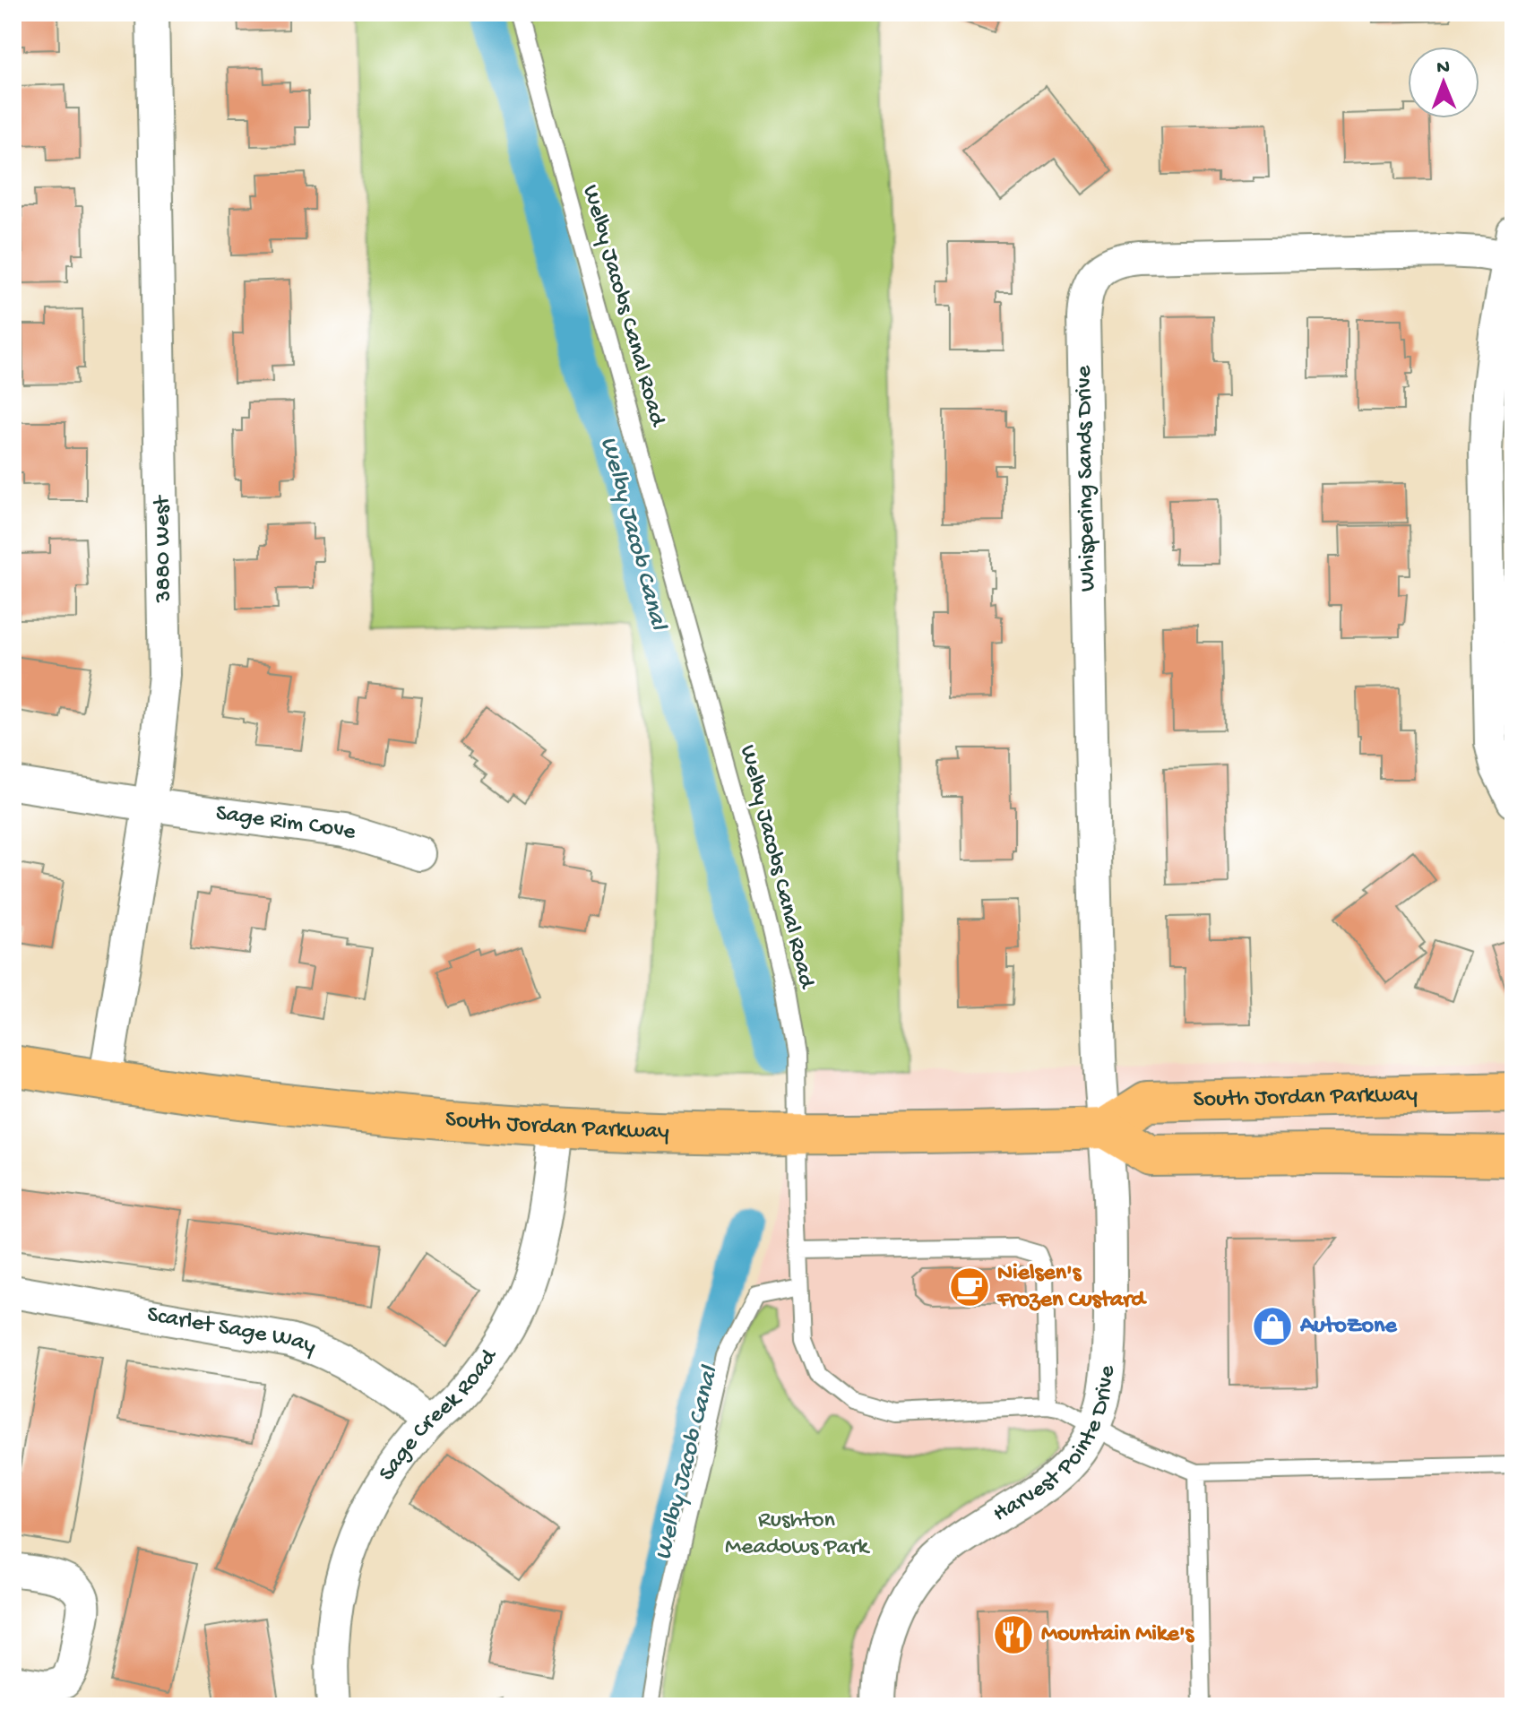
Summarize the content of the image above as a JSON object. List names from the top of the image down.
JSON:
{
  "streets": {
    "main road": ["South Jordan Parkway"],
    "street": [
      "Whispering Sands Drive",
      "3880 West",
      "Sage Rim Cove",
      "Scarlet Sage Way",
      "Sage Creek Road",
      "Harvest Pointe Drive"
    ],
    "lane": ["Welby Jacobs Canal Road"]
  },
  "crossings": [
    ["Welby Jacobs Canal Road", "South Jordan Parkway"],
    ["Whispering Sands Drive", "South Jordan Parkway"],
    ["Whispering Sands Drive", "Harvest Pointe Drive"],
    ["3880 West", "Sage Rim Cove"],
    ["3880 West", "South Jordan Parkway"],
    ["South Jordan Parkway", "Sage Creek Road"],
    ["South Jordan Parkway", "Harvest Pointe Drive"],
    ["Scarlet Sage Way", "Sage Creek Road"]
  ],
  "water": ["Welby Jacob Canal"],
  "parks": ["Rushton Meadows Park"],
  "places": {
    "cafe": ["Nielsen's Frozen Custard"],
    "shop": ["AutoZone"],
    "restaurant": ["Mountain Mike's"]
  },
  "north": "top"
}
